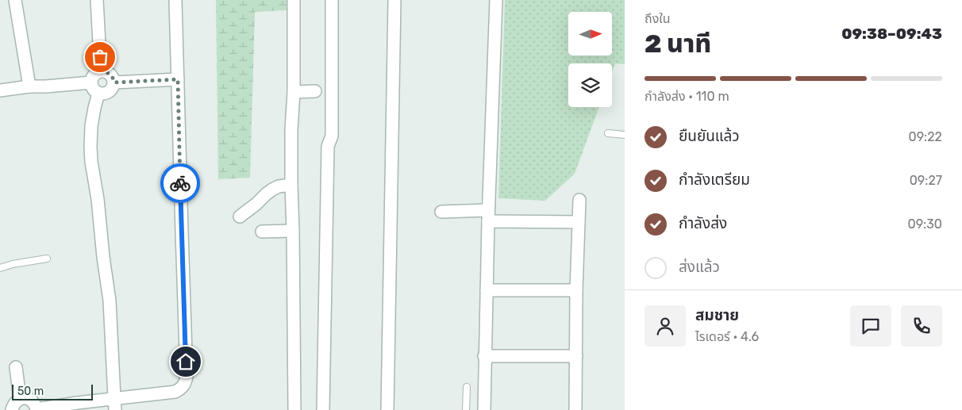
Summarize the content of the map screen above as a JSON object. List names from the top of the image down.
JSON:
{
  "scale_bar": "50 m",
  "north": "right",
  "page": {
    "heading": ["2 นาที", "ถึงใน", "09:38–09:43"],
    "panel": ["สมชาย", "ไรเดอร์ · 4.6"],
    "bar": "กำลังส่ง · 110 m",
    "list": [
      ["ยืนยันแล้ว", "09:22"],
      ["กำลังเตรียม", "09:27"],
      ["กำลังส่ง", "09:30"],
      "ส่งแล้ว"
    ],
    "scale": "50 m"
  }
}
